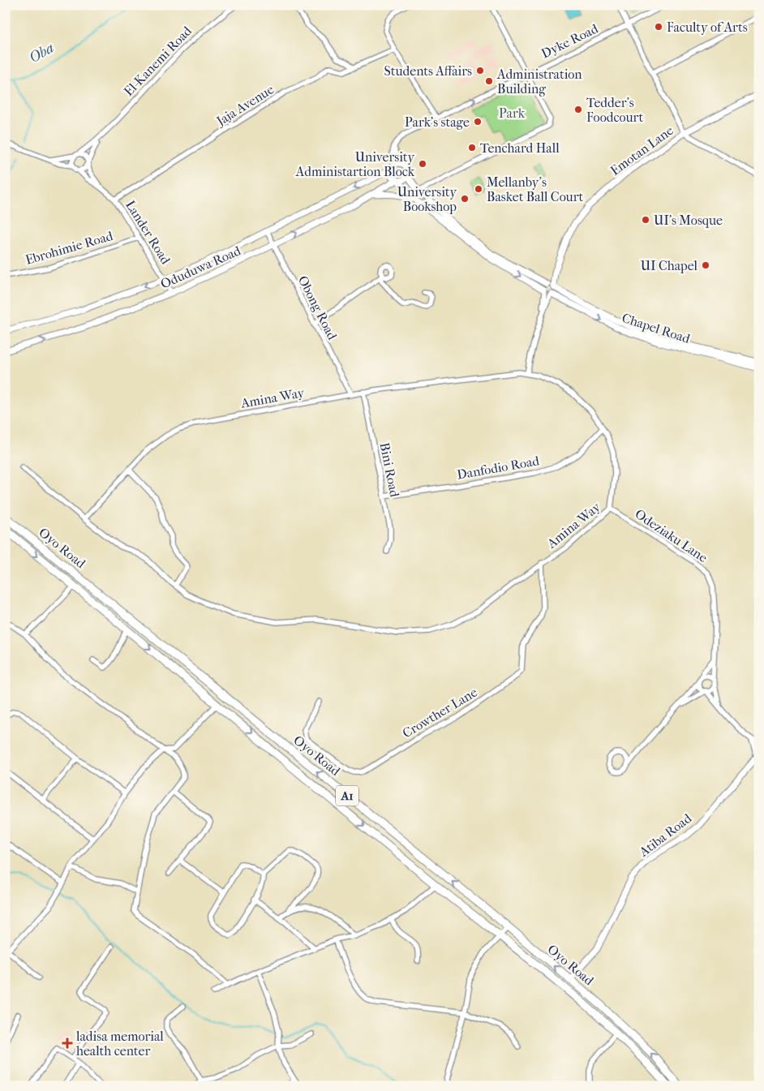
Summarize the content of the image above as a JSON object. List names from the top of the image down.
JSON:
{
  "streets": {
    "highway": ["Oyo Road", "A1"],
    "street": [
      "Dyke Road",
      "El-Kanemi Road",
      "Jaja Avenue",
      "Emotan Lane",
      "Lander Road",
      "Ebrohimie Road",
      "Oduduwa Road",
      "Obong Road",
      "Chapel Road",
      "Amina Way",
      "Danfodio Road",
      "Bini Road",
      "Odeziaku Lane",
      "Crowther Lane",
      "Atiba Road"
    ]
  },
  "crossings": [
    ["Dyke Road", "Emotan Lane"],
    ["El-Kanemi Road", "Lander Road"],
    ["Jaja Avenue", "Lander Road"],
    ["Emotan Lane", "Chapel Road"],
    ["Lander Road", "Ebrohimie Road"],
    ["Lander Road", "Oduduwa Road"],
    ["Oduduwa Road", "Obong Road"],
    ["Oduduwa Road", "Chapel Road"],
    ["Obong Road", "Amina Way"],
    ["Amina Way", "Danfodio Road"],
    ["Amina Way", "Bini Road"],
    ["Amina Way", "Odeziaku Lane"],
    ["Amina Way", "Crowther Lane"],
    ["Danfodio Road", "Bini Road"],
    ["Oyo Road", "Atiba Road"]
  ],
  "water": ["Oba"],
  "parks": ["Park"],
  "places": {
    "other": [
      "Faculty of Arts",
      "Students Affairs",
      "Administration Building",
      "Tedder's Foodcourt",
      "Park's stage",
      "Tenchard Hall",
      "University Administartion Block",
      "Mellanby's Basket Ball Court",
      "University Bookshop",
      "UI's Mosque",
      "UI Chapel"
    ],
    "health": ["ladisa memorial health center"]
  }
}
